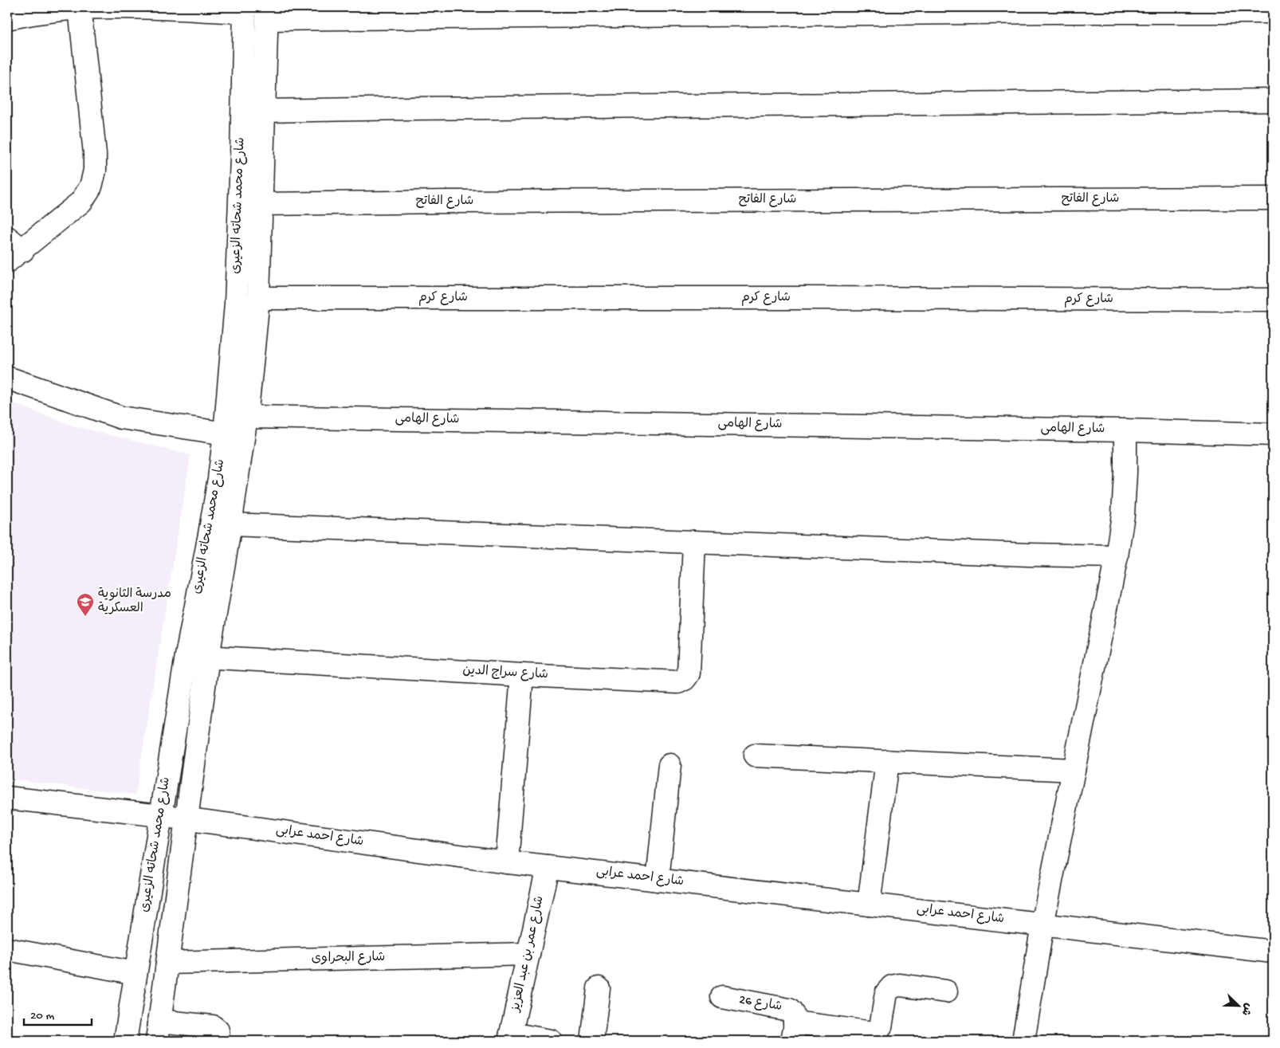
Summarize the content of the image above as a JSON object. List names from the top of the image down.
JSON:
{
  "streets": {
    "street": [
      "شارع الفاتح",
      "شارع محمد شحاته الزعيرى",
      "شارع كرم",
      "شارع الهامى",
      "شارع سراج الدين",
      "شارع احمد عرابى",
      "شارع عمر بن عبد العزيز",
      "شارع البحراوى",
      "شارع 26"
    ]
  },
  "crossings": [
    ["شارع الفاتح", "شارع محمد شحاته الزعيرى"],
    ["شارع محمد شحاته الزعيرى", "شارع كرم"],
    ["شارع محمد شحاته الزعيرى", "شارع الهامى"],
    ["شارع محمد شحاته الزعيرى", "شارع سراج الدين"],
    ["شارع محمد شحاته الزعيرى", "شارع احمد عرابى"],
    ["شارع محمد شحاته الزعيرى", "شارع البحراوى"],
    ["شارع احمد عرابى", "شارع عمر بن عبد العزيز"],
    ["شارع عمر بن عبد العزيز", "شارع البحراوى"]
  ],
  "places": {
    "school or university": ["مدرسة الثانوية العسكرية"]
  },
  "scale_bar": "20 m",
  "north": "bottom right"
}
